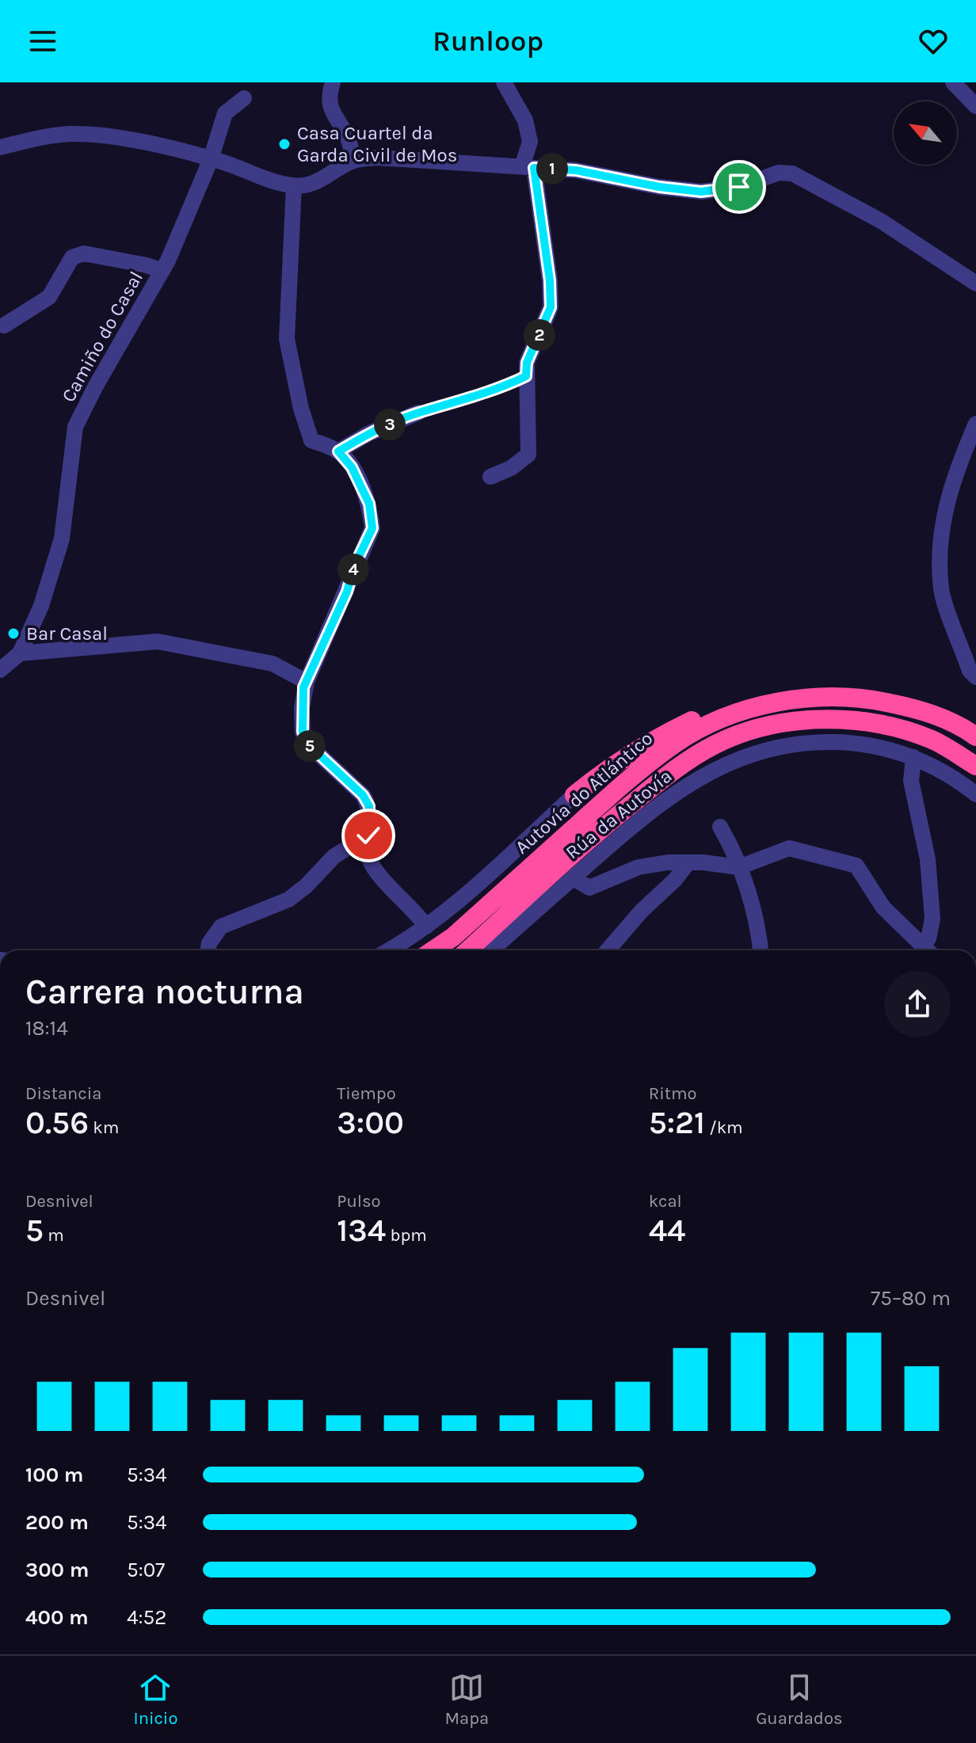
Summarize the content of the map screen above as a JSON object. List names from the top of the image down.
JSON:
{
  "streets": {
    "highway": ["Autovía do Atlántico"],
    "street": ["Camiño do Casal", "Rúa da Autovía"]
  },
  "places": ["Casa Cuartel da Garda Civil de Mos", "Bar Casal"],
  "north": "top left",
  "page": {
    "header": "Runloop",
    "pins": [
      "1",
      "2",
      "3",
      "4",
      "5"
    ],
    "heading": ["Carrera nocturna", "18:14"],
    "stats": [
      ["Distancia", "0.56 km"],
      ["Tiempo", "3:00"],
      ["Ritmo", "5:21 /km"],
      ["Desnivel", "5 m"],
      ["Pulso", "134 bpm"],
      ["kcal", "44"]
    ],
    "chart": ["Desnivel", "75–80 m"],
    "list": [
      {
        "name": "100 m",
        "note": "5:34"
      },
      {
        "name": "200 m",
        "note": "5:34"
      },
      {
        "name": "300 m",
        "note": "5:07"
      },
      {
        "name": "400 m",
        "note": "4:52"
      }
    ],
    "tabs": ["Inicio", "Mapa", "Guardados"]
  }
}
